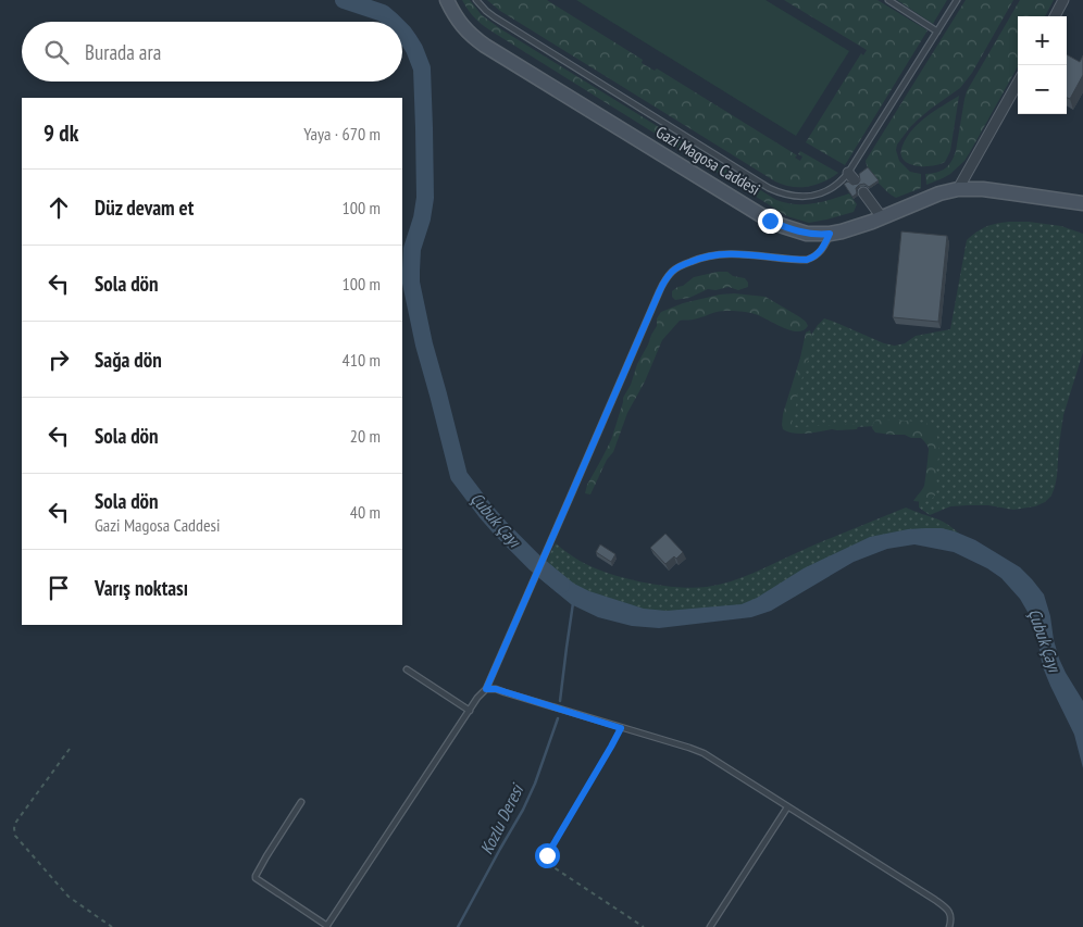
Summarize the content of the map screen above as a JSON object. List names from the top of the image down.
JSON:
{
  "streets": {
    "street": ["Gazi Magosa Caddesi"]
  },
  "water": ["Çubuk Çayı", "Kozlu Deresi"],
  "page": {
    "map_buttons": ["+", "−"],
    "search": "Burada ara",
    "heading": ["9 dk", "Yaya · 670 m"],
    "list": [
      ["Düz devam et", "100 m"],
      ["Sola dön", "100 m"],
      ["Sağa dön", "410 m"],
      ["Sola dön", "20 m"],
      ["Sola dön", "Gazi Magosa Caddesi", "40 m"],
      "Varış noktası"
    ]
  }
}
